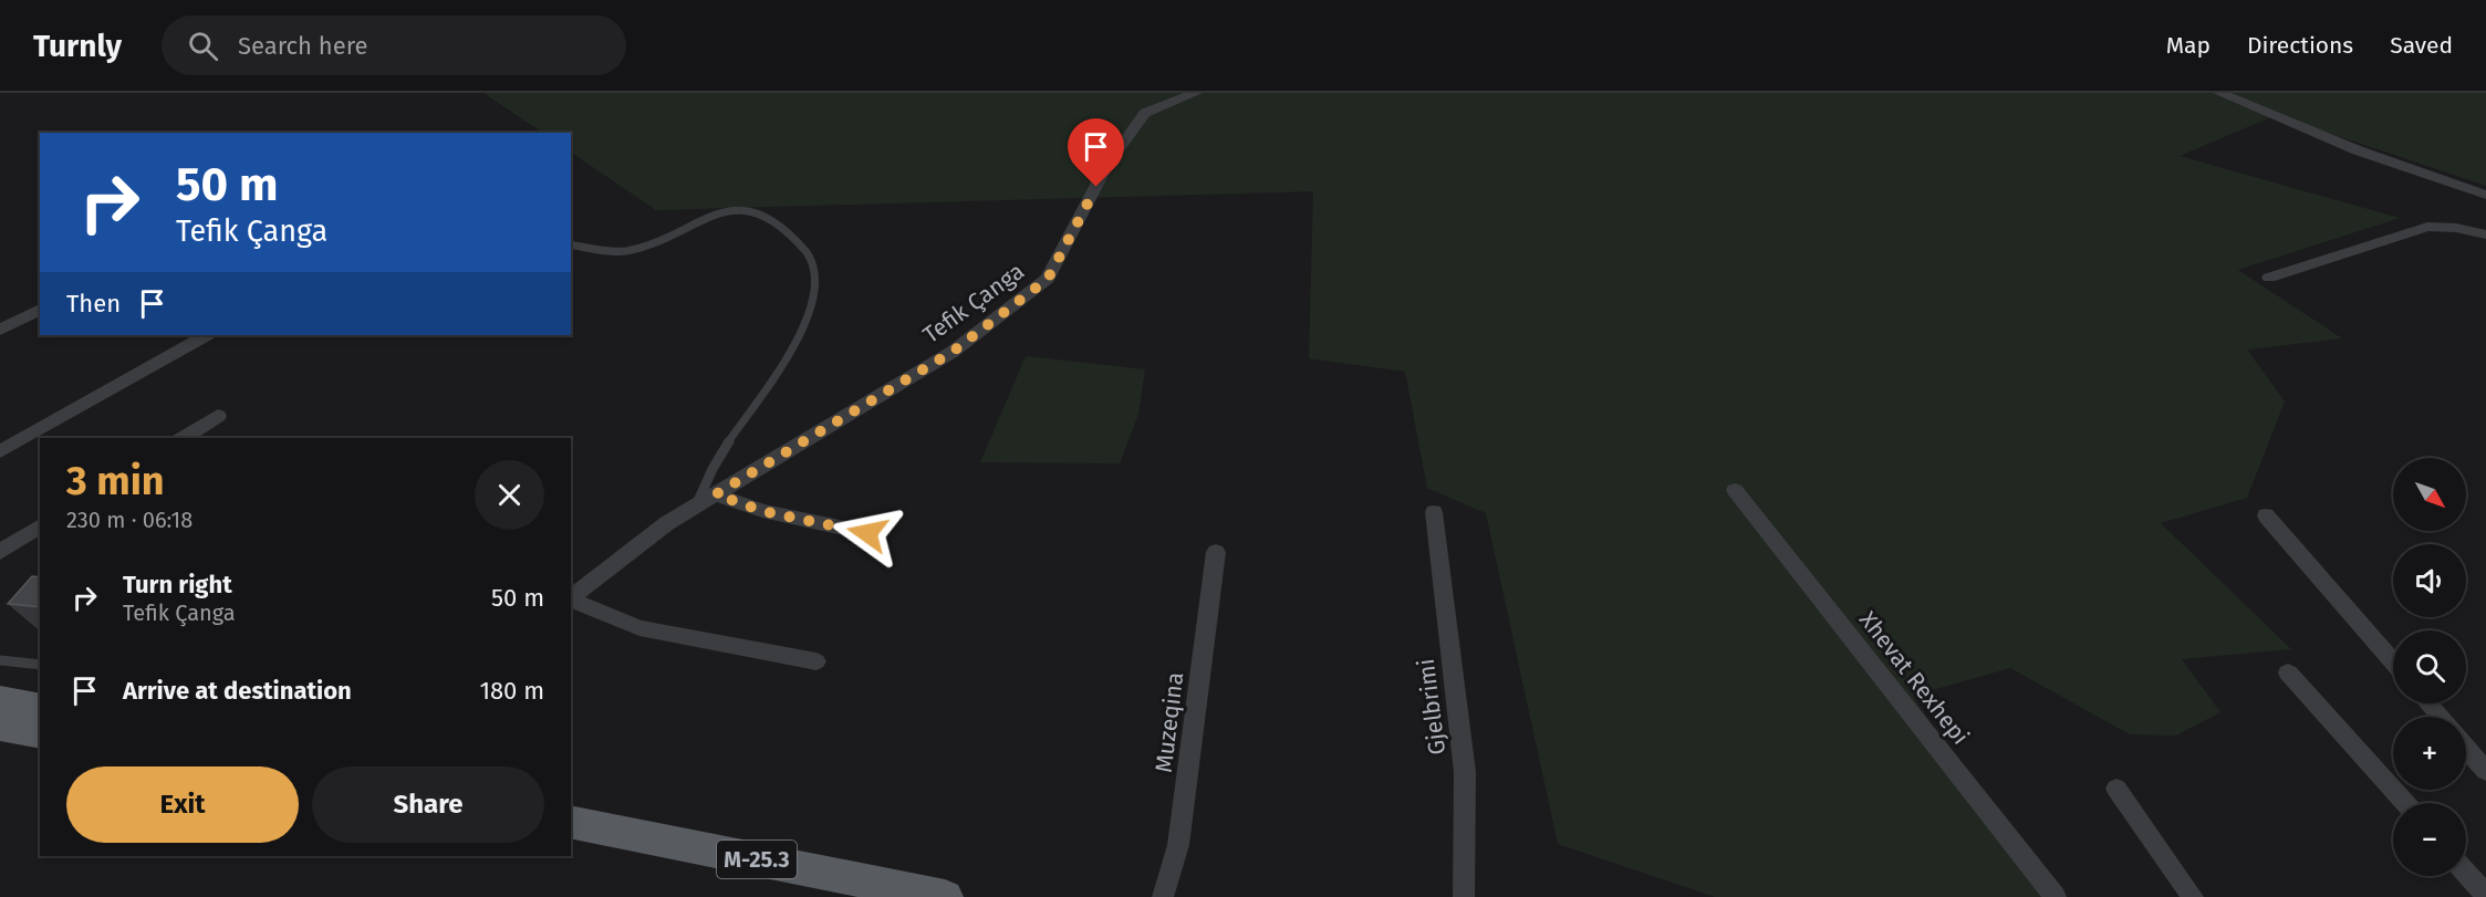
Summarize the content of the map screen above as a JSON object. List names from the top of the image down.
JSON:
{
  "streets": {
    "main road": ["M-25.3"],
    "street": [
      "Tefik Çanga",
      "Xhevat Rexhepi",
      "Gjelbrimi",
      "Muzeqina"
    ]
  },
  "north": "bottom right",
  "page": {
    "header": "Turnly",
    "search": "Search here",
    "nav": ["Map", "Directions", "Saved"],
    "turn": ["50 m", "Tefik Çanga"],
    "then": "Then",
    "heading": ["3 min", "230 m · 06:18"],
    "map_buttons": ["+", "−"],
    "list": [
      {
        "name": "Turn right",
        "note": "Tefik Çanga",
        "value": "50 m"
      },
      {
        "name": "Arrive at destination",
        "value": "180 m"
      }
    ],
    "buttons": ["Exit", "Share"]
  }
}
